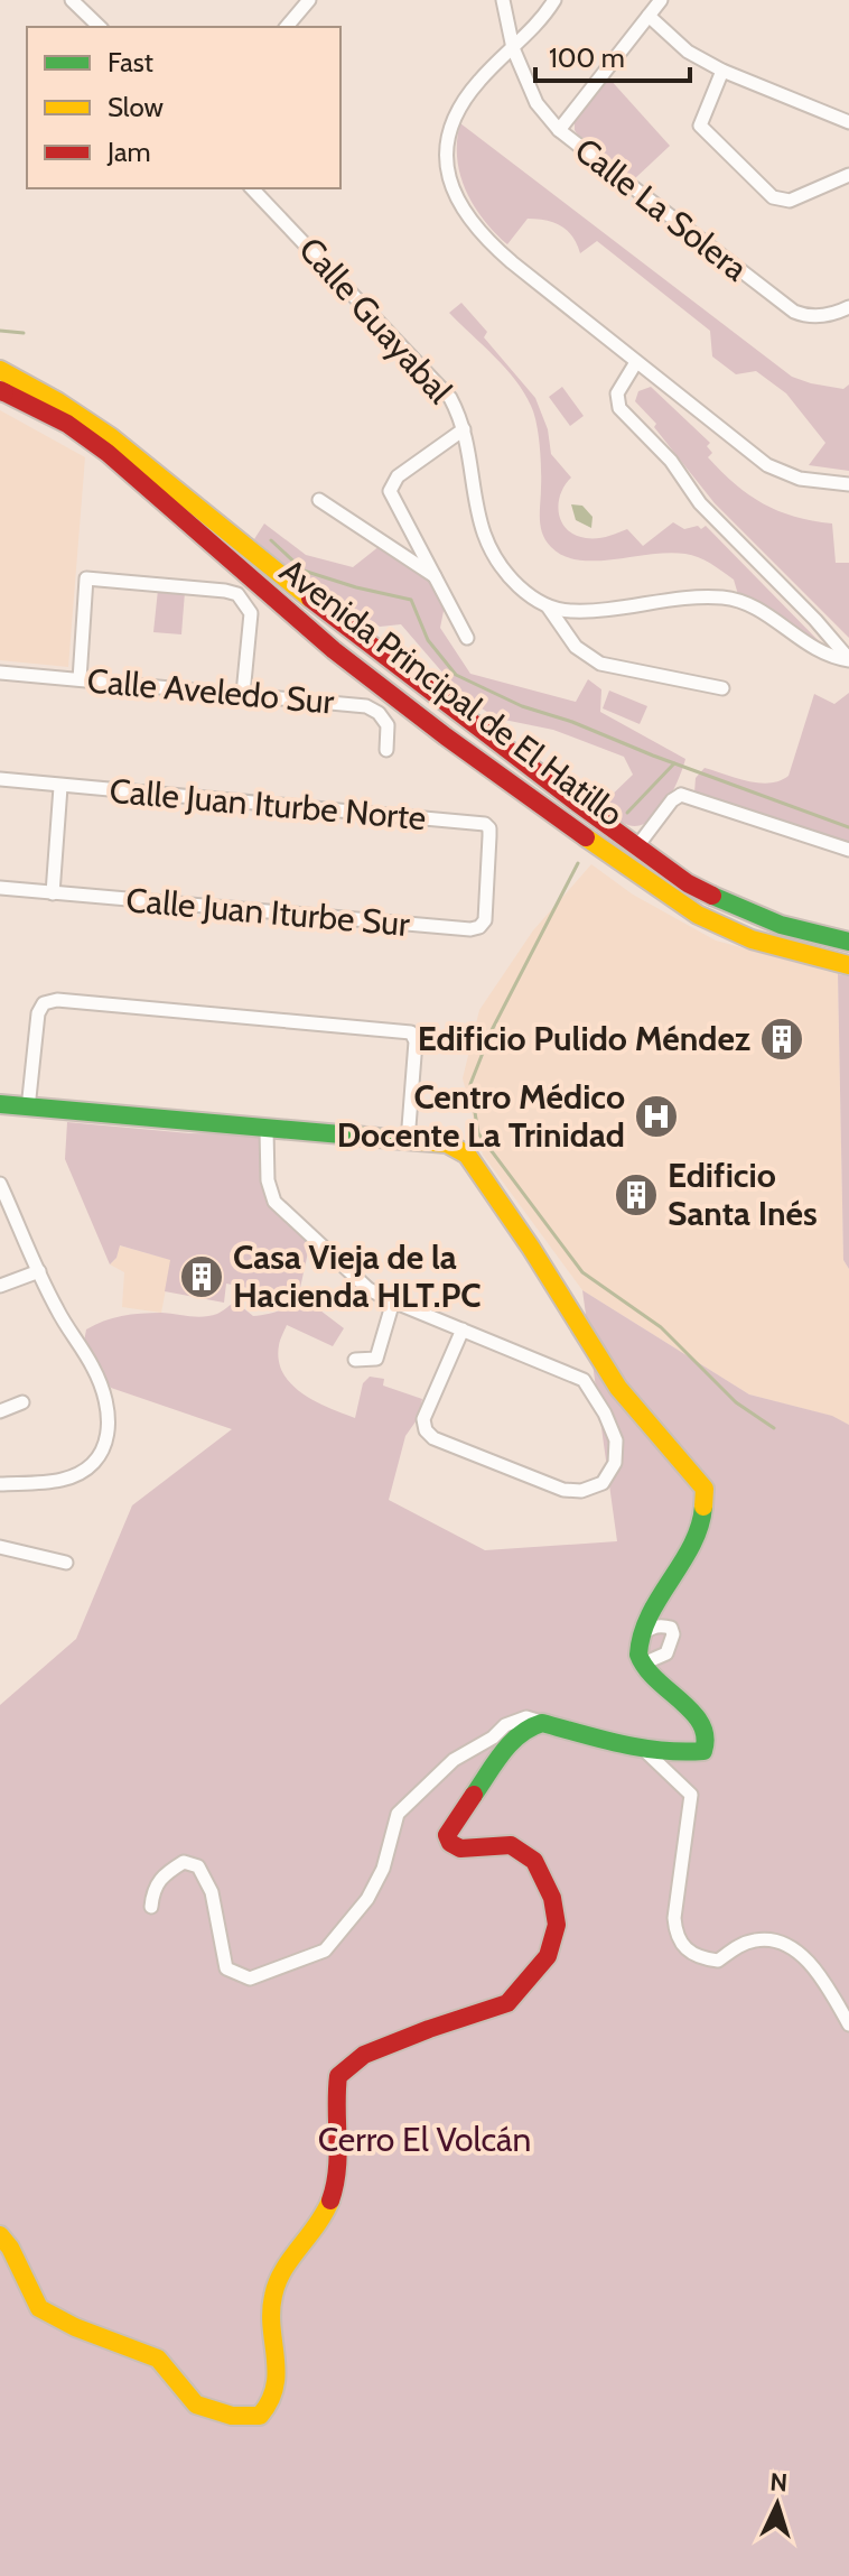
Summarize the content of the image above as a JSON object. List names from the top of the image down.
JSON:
{
  "streets": {
    "street": [
      "Calle La Solera",
      "Calle Guayabal",
      "Calle Aveledo Sur",
      "Avenida Principal de El Hatillo",
      "Calle Juan Iturbe Norte",
      "Calle Juan Iturbe Sur"
    ]
  },
  "crossings": [
    ["Calle Juan Iturbe Norte", "Calle Juan Iturbe Sur"]
  ],
  "parks": ["Cerro El Volcán"],
  "places": {
    "building": ["Edificio Pulido Méndez", "Edificio Santa Inés", "Casa Vieja de la Hacienda HLT.PC"],
    "hospital": ["Centro Médico Docente La Trinidad"]
  },
  "legend": ["Fast", "Slow", "Jam"],
  "scale_bar": "100 m",
  "north": "top"
}
